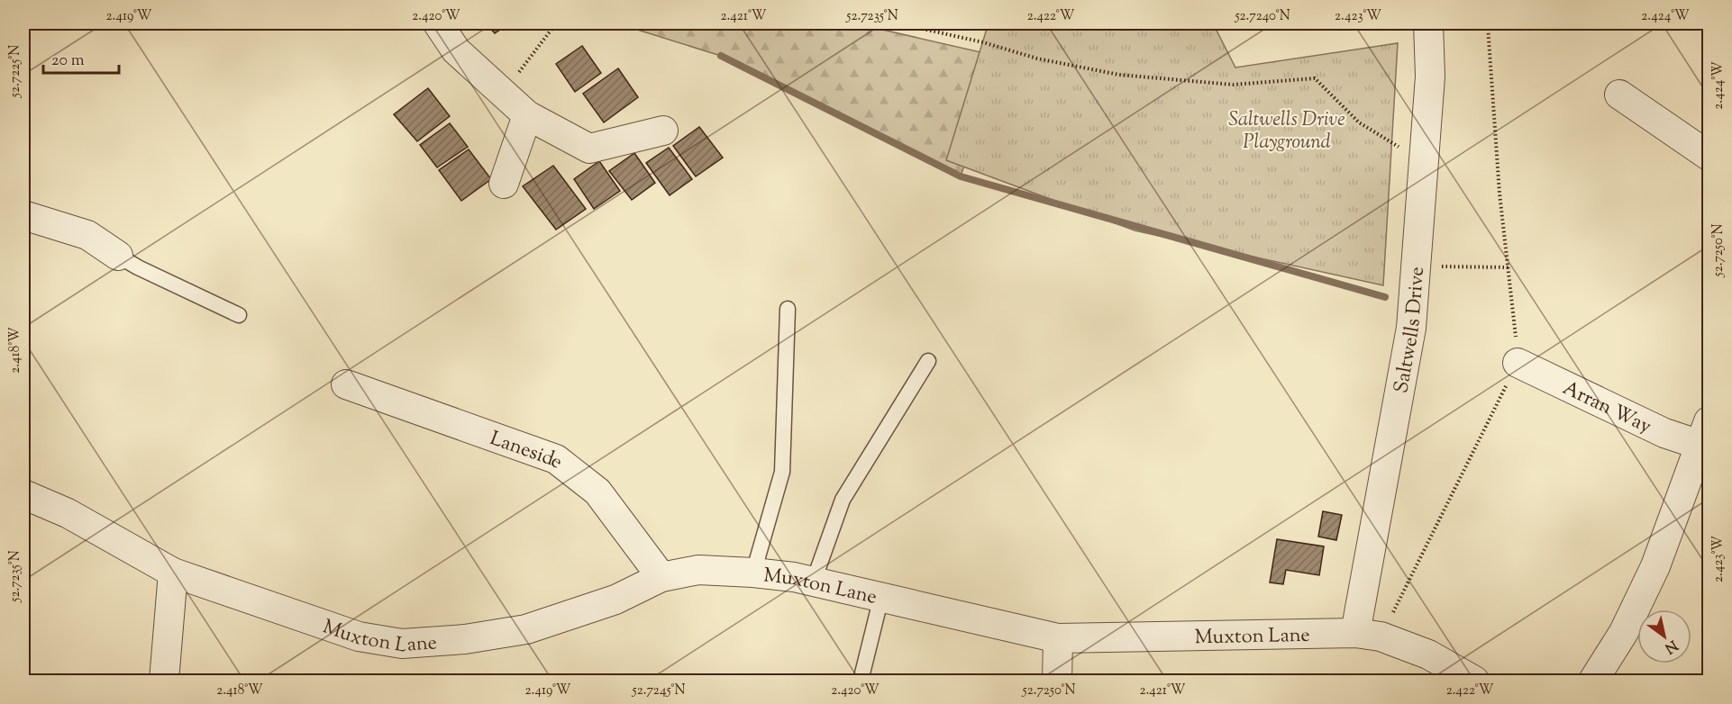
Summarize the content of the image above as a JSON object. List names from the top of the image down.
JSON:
{
  "streets": {
    "street": [
      "Saltwells Drive",
      "Arran Way",
      "Laneside",
      "Muxton Lane"
    ]
  },
  "crossings": [
    ["Saltwells Drive", "Muxton Lane"],
    ["Laneside", "Muxton Lane"]
  ],
  "parks": ["Saltwells Drive Playground"],
  "scale_bar": "20 m",
  "north": "bottom right",
  "coordinates": [
    "2.419°W",
    "2.420°W",
    "2.421°W",
    "52.7235°N",
    "2.422°W",
    "52.7240°N",
    "2.423°W",
    "2.424°W",
    "52.7225°N",
    "52.7250°N",
    "2.418°W",
    "52.7245°N"
  ]
}
